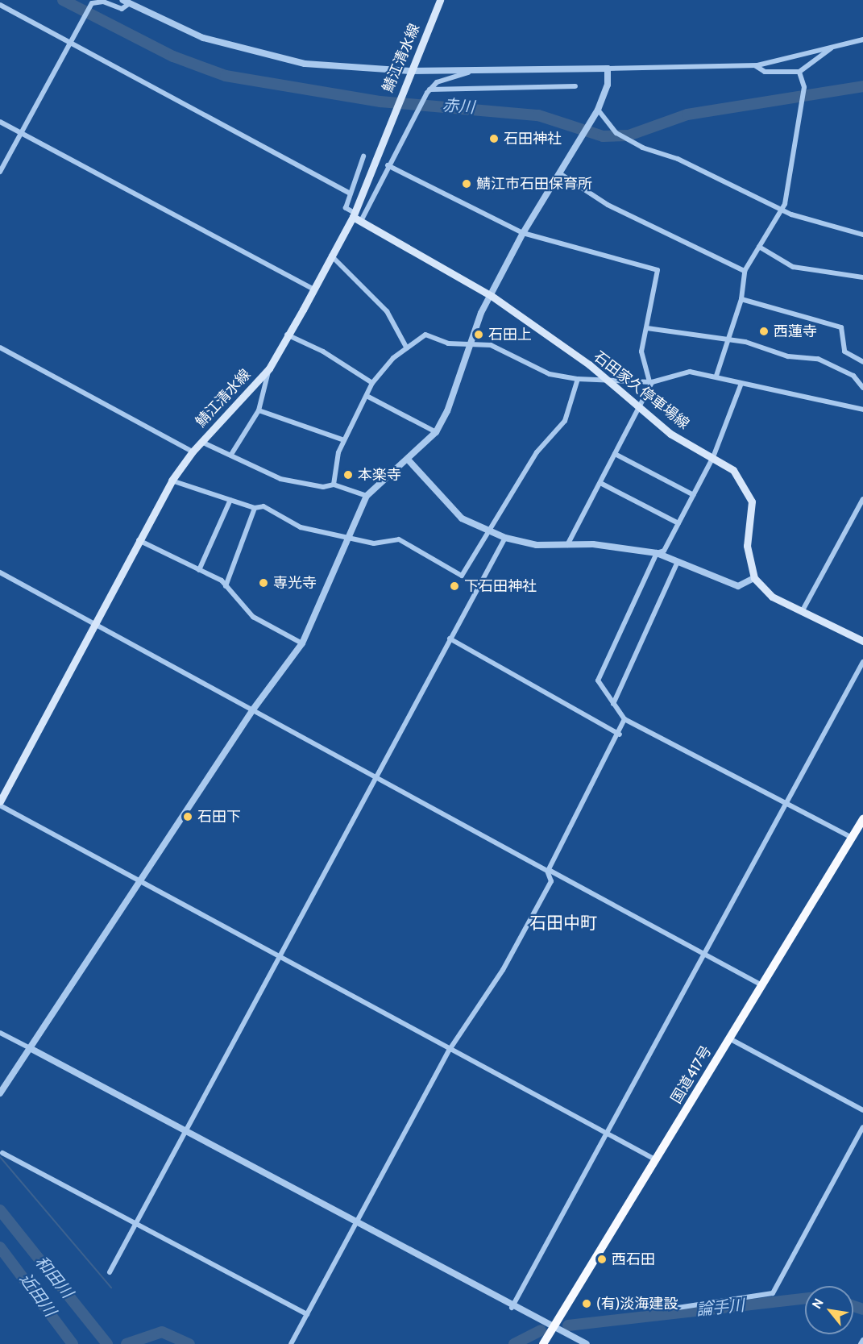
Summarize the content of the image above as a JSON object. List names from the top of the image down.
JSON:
{
  "streets": {
    "highway": ["国道417号"],
    "main road": ["鯖江清水線", "石田家久停車場線"]
  },
  "crossings": [
    ["鯖江清水線", "石田家久停車場線"]
  ],
  "districts": ["石田中町"],
  "water": [
    "赤川",
    "和田川",
    "近田川",
    "論手川"
  ],
  "places": [
    "石田神社",
    "鯖江市石田保育所",
    "西蓮寺",
    "石田上",
    "本楽寺",
    "専光寺",
    "下石田神社",
    "石田下",
    "西石田",
    "(有)淡海建設"
  ],
  "north": "top left"
}
